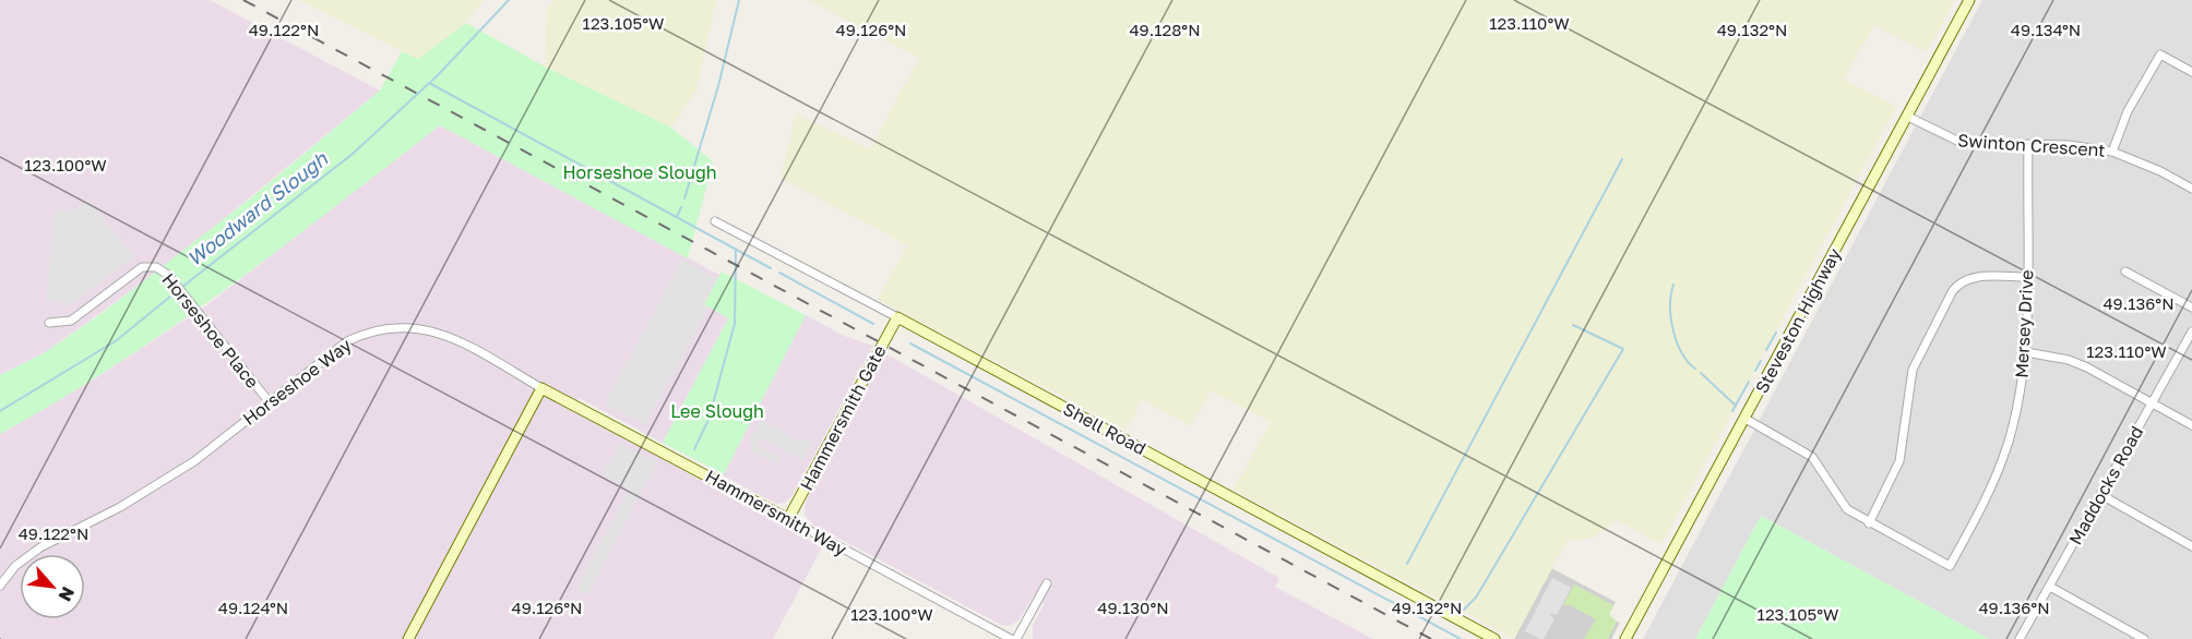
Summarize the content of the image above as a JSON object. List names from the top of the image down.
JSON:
{
  "streets": {
    "street": [
      "Swinton Crescent",
      "Steveston Highway",
      "Mersey Drive",
      "Horseshoe Place",
      "Horseshoe Way",
      "Hammersmith Gate",
      "Shell Road",
      "Maddocks Road",
      "Hammersmith Way"
    ]
  },
  "crossings": [
    ["Swinton Crescent", "Steveston Highway"],
    ["Swinton Crescent", "Mersey Drive"],
    ["Horseshoe Place", "Horseshoe Way"],
    ["Horseshoe Way", "Hammersmith Way"],
    ["Hammersmith Gate", "Shell Road"],
    ["Hammersmith Gate", "Hammersmith Way"]
  ],
  "water": ["Woodward Slough"],
  "parks": ["Horseshoe Slough", "Lee Slough"],
  "north": "bottom right",
  "coordinates": [
    "123.105°W",
    "123.110°W",
    "49.122°N",
    "49.126°N",
    "49.128°N",
    "49.132°N",
    "49.134°N",
    "123.100°W",
    "49.136°N",
    "49.124°N",
    "49.130°N"
  ]
}
